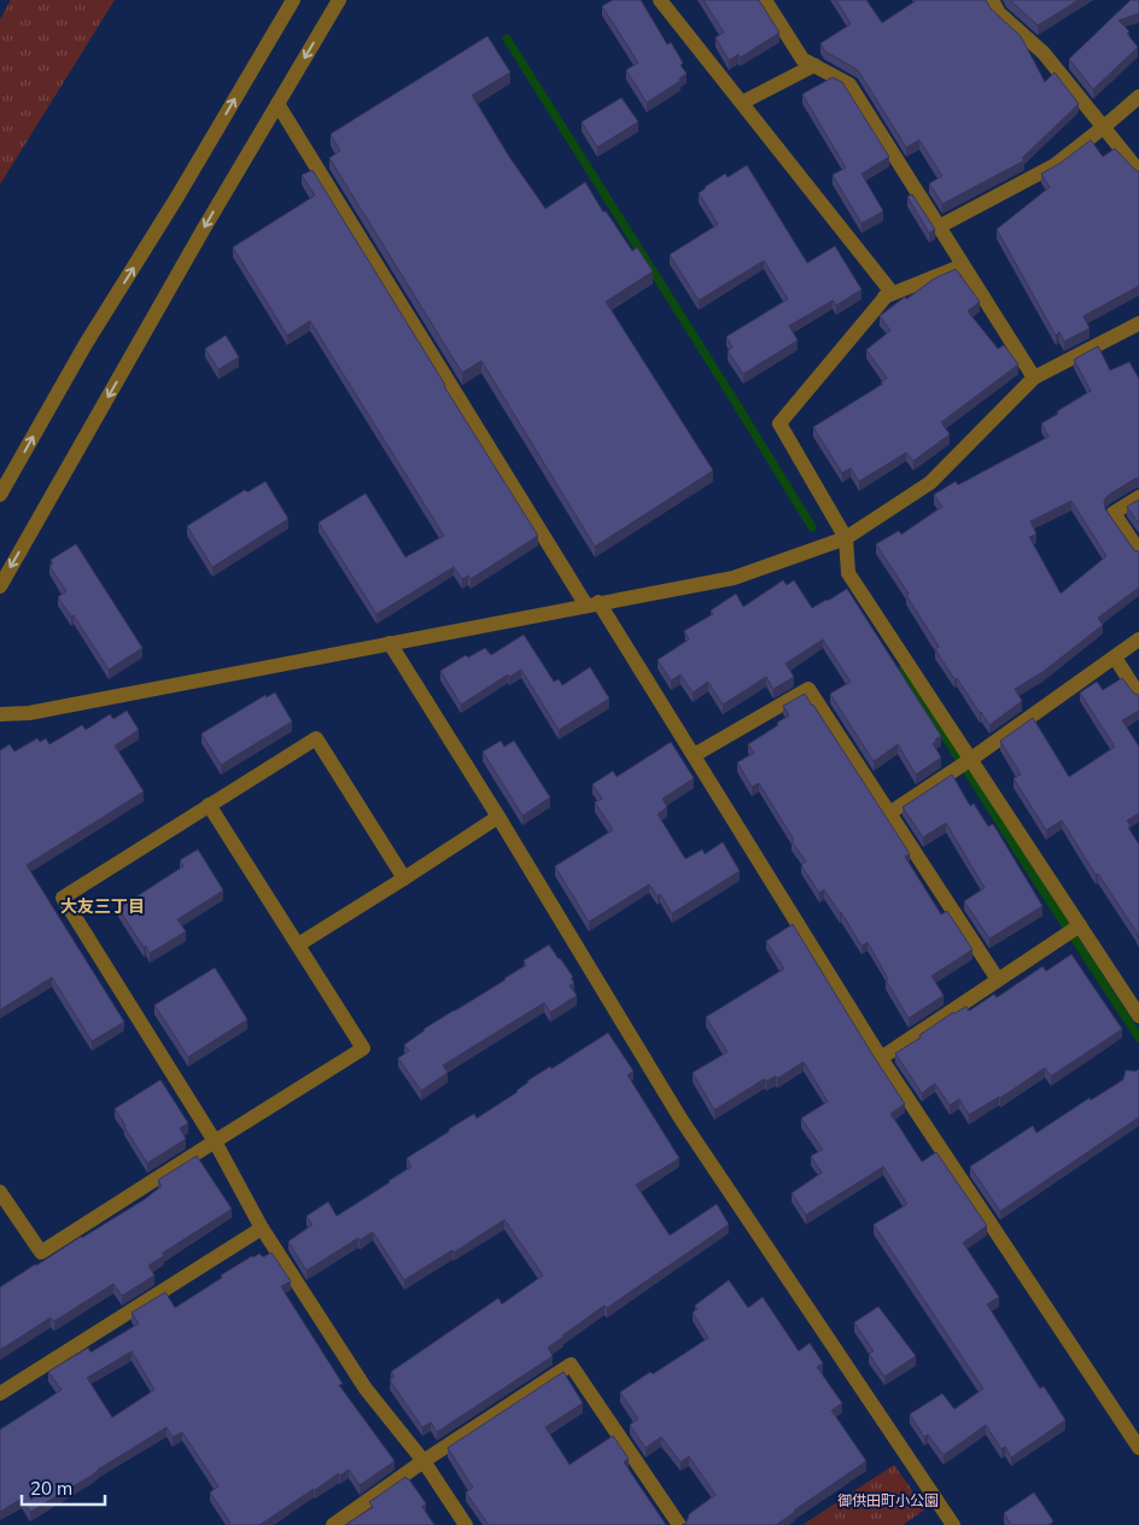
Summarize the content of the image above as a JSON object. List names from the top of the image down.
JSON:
{
  "districts": ["大友三丁目"],
  "parks": ["御供田町小公園"],
  "scale_bar": "20 m"
}
